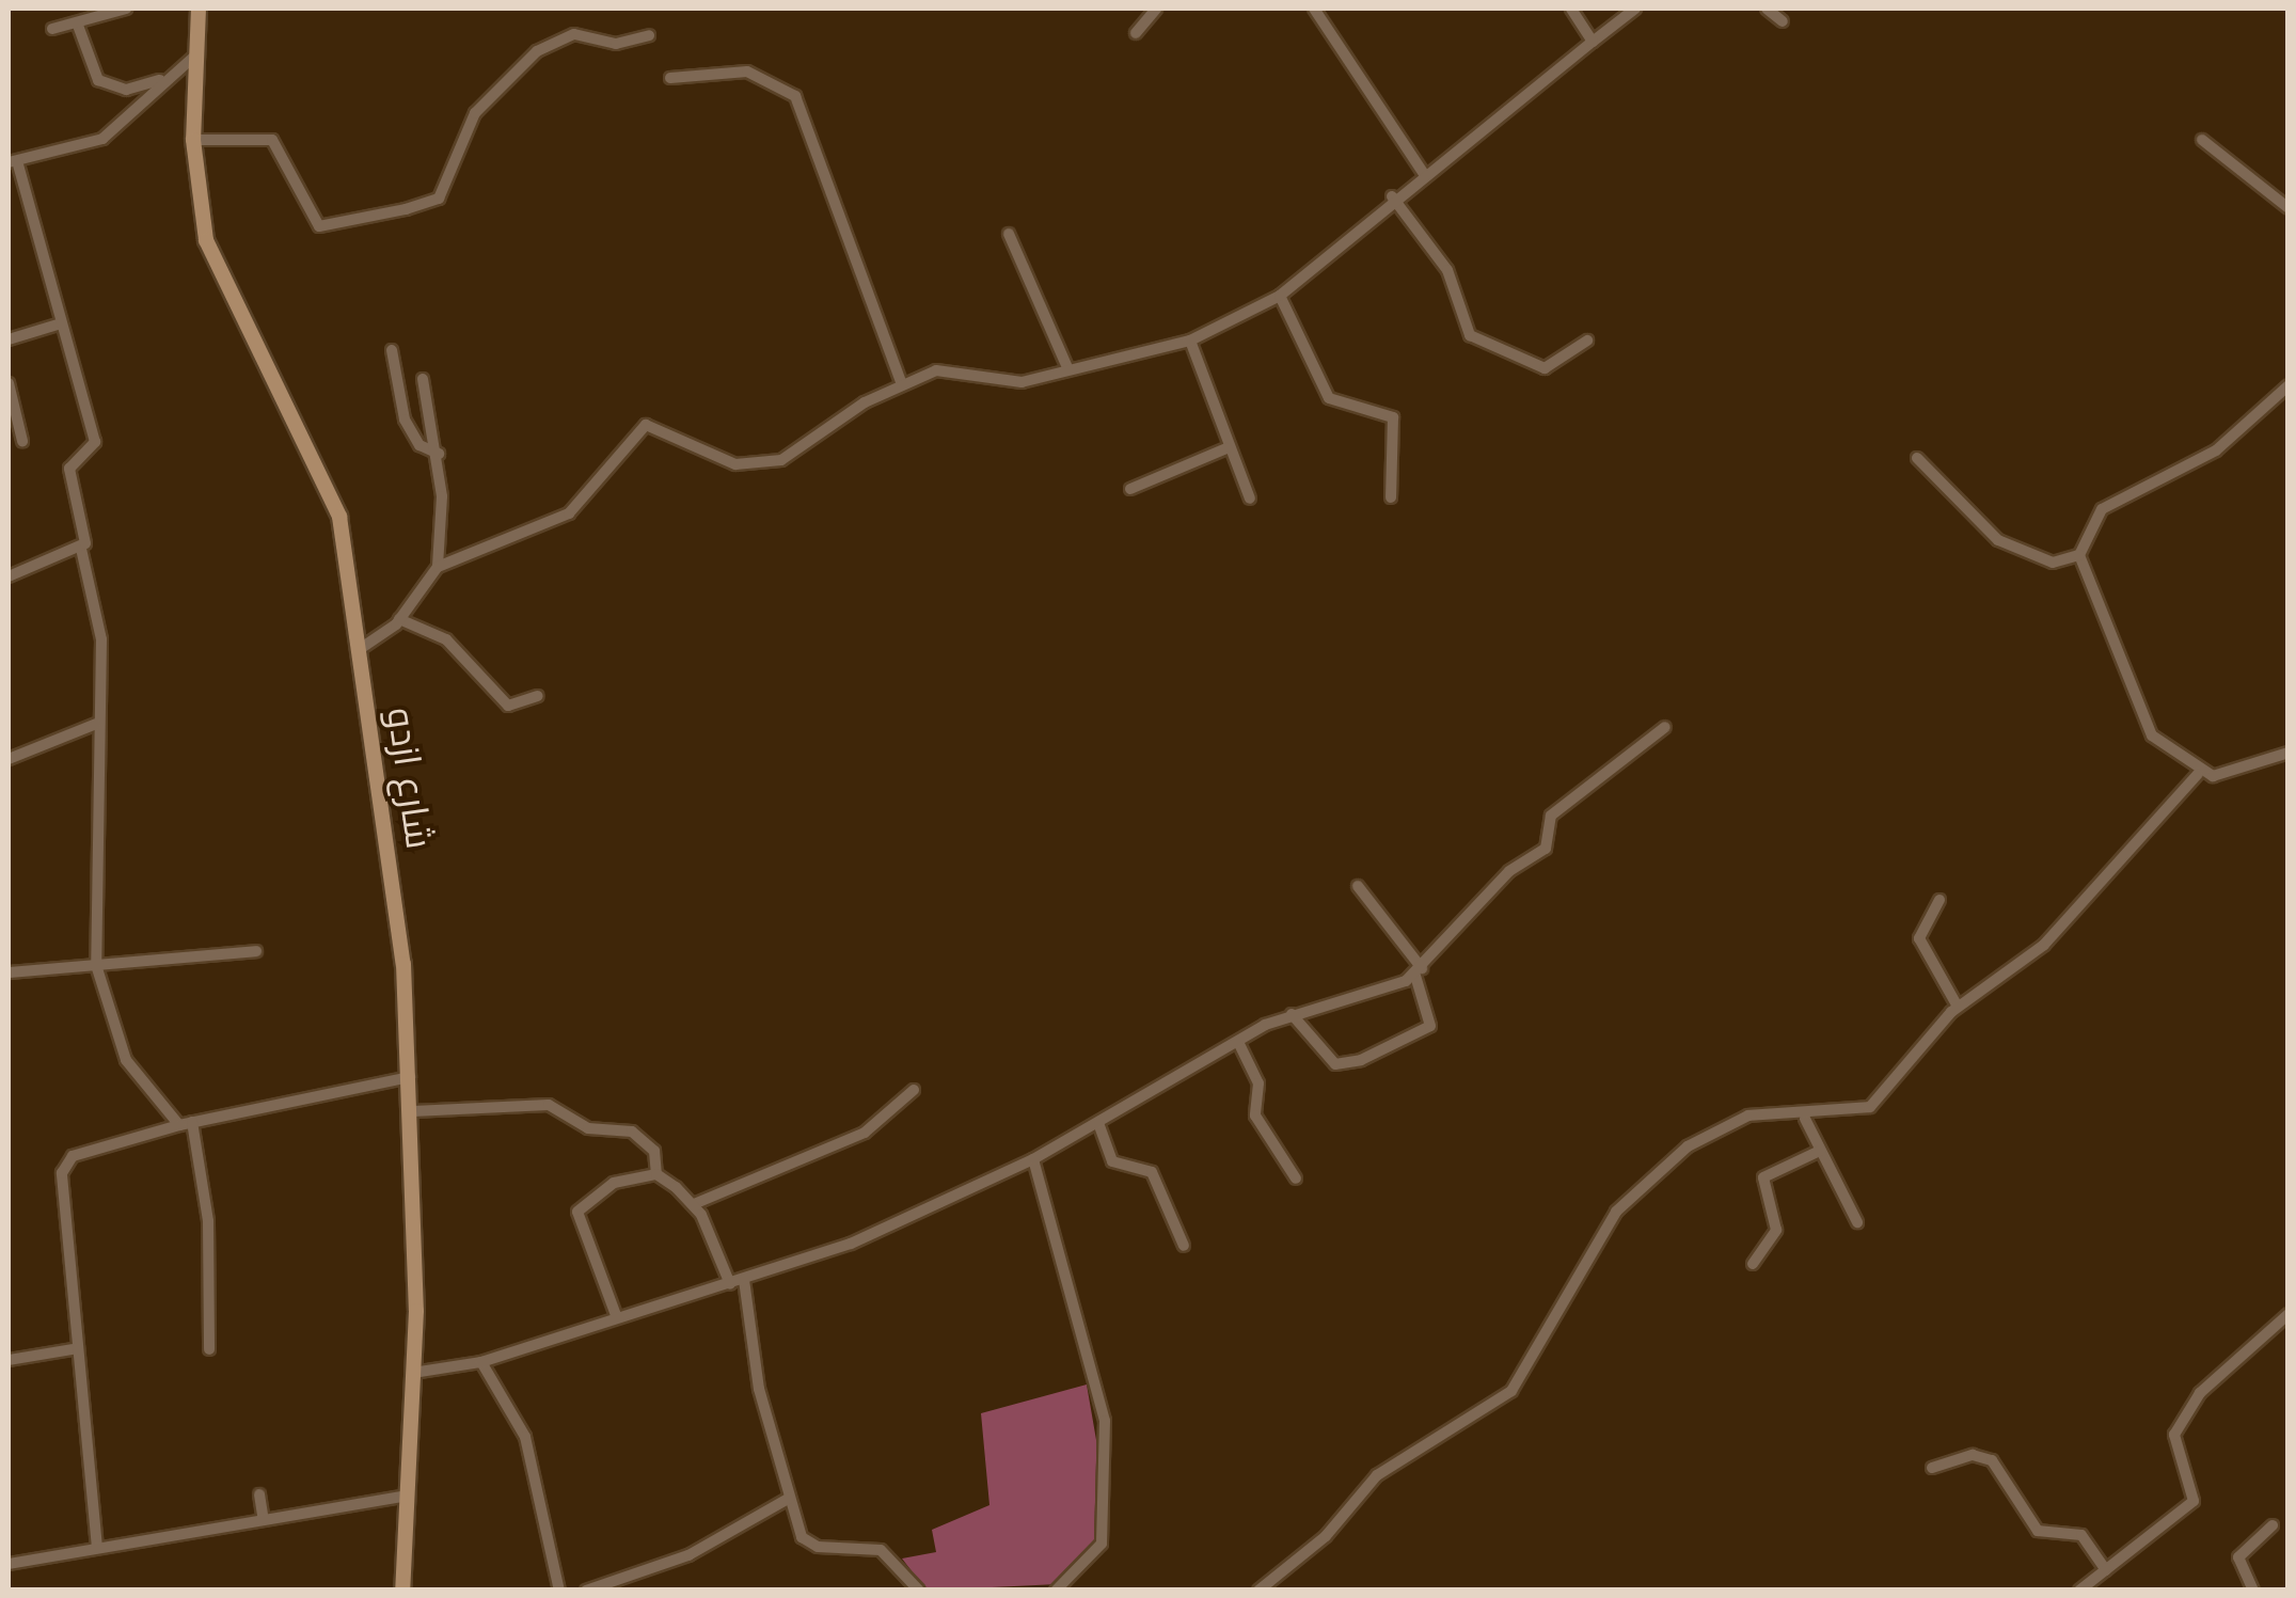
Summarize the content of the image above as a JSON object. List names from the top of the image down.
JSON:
{
  "streets": {
    "street": ["شارع ازدو"]
  }
}
